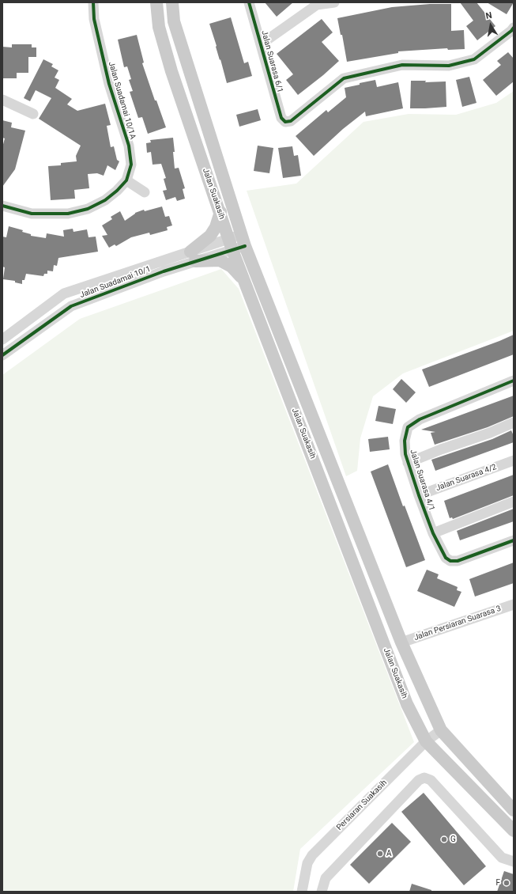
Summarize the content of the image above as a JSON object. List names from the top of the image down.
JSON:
{
  "streets": {
    "main road": ["Jalan Suakasih"],
    "street": [
      "Jalan Suarasa 6/1",
      "Jalan Suadamai 10/1A",
      "Jalan Suadamai 10/1",
      "Jalan Suarasa 4/2",
      "Jalan Suarasa 4/1",
      "Jalan Persiaran Suarasa 3",
      "Persiaran Suakasih"
    ]
  },
  "crossings": [
    ["Jalan Suakasih", "Jalan Suadamai 10/1"],
    ["Jalan Suakasih", "Jalan Persiaran Suarasa 3"],
    ["Jalan Suakasih", "Persiaran Suakasih"],
    ["Jalan Suarasa 4/2", "Jalan Suarasa 4/1"]
  ],
  "places": ["G", "A", "F"],
  "north": "top"
}
